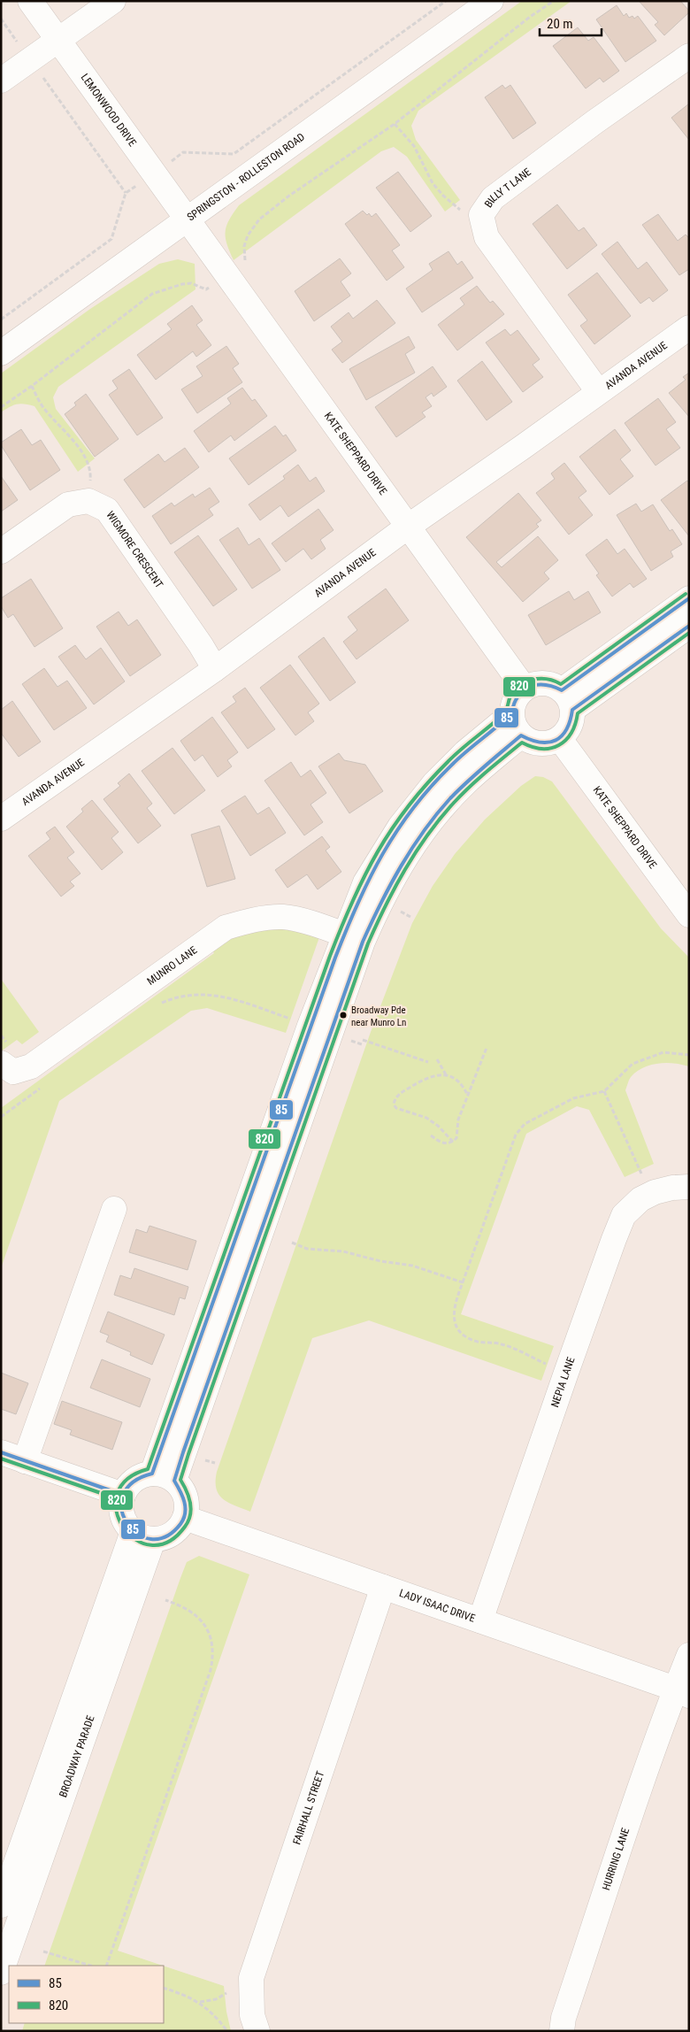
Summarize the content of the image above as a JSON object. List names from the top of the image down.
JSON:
{
  "streets": {
    "street": [
      "LEMONWOOD DRIVE",
      "SPRINGSTON - ROLLESTON ROAD",
      "BILLY T LANE",
      "AVANDA AVENUE",
      "KATE SHEPPARD DRIVE",
      "WIGMORE CRESCENT",
      "MUNRO LANE",
      "NEPIA LANE",
      "LADY ISAAC DRIVE",
      "BROADWAY PARADE",
      "FAIRHALL STREET",
      "HURRING LANE"
    ]
  },
  "crossings": [
    ["LEMONWOOD DRIVE", "SPRINGSTON - ROLLESTON ROAD"],
    ["LEMONWOOD DRIVE", "KATE SHEPPARD DRIVE"],
    ["SPRINGSTON - ROLLESTON ROAD", "KATE SHEPPARD DRIVE"],
    ["BILLY T LANE", "AVANDA AVENUE"],
    ["AVANDA AVENUE", "KATE SHEPPARD DRIVE"],
    ["AVANDA AVENUE", "WIGMORE CRESCENT"],
    ["NEPIA LANE", "LADY ISAAC DRIVE"],
    ["LADY ISAAC DRIVE", "BROADWAY PARADE"],
    ["LADY ISAAC DRIVE", "FAIRHALL STREET"],
    ["LADY ISAAC DRIVE", "HURRING LANE"]
  ],
  "places": ["Broadway Pde near Munro Ln"],
  "lines": ["transit line 820", "transit line 85"],
  "legend": ["85", "820"],
  "scale_bar": "20 m"
}
